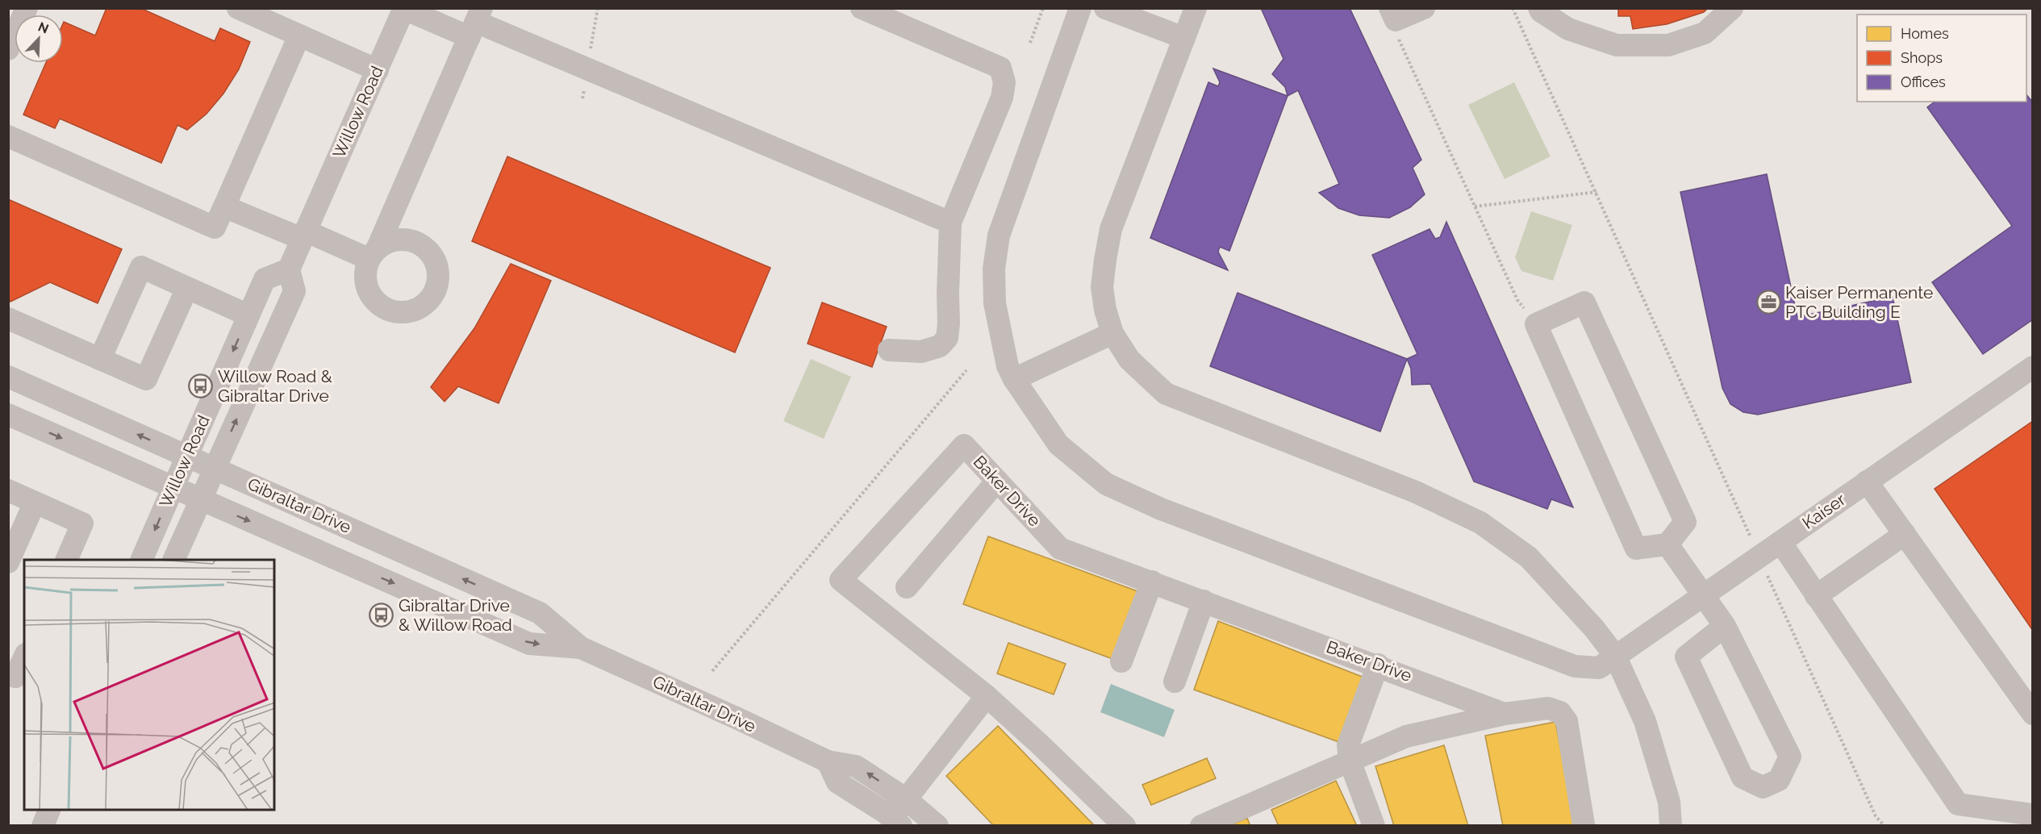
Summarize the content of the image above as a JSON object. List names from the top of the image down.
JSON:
{
  "streets": {
    "street": [
      "Willow Road",
      "Baker Drive",
      "Gibraltar Drive",
      "Kaiser"
    ]
  },
  "crossings": [
    ["Willow Road", "Gibraltar Drive"]
  ],
  "places": {
    "office": ["Kaiser Permanente PTC Building E"],
    "bus stop": ["Willow Road & Gibraltar Drive", "Gibraltar Drive & Willow Road"]
  },
  "legend": ["Homes", "Shops", "Offices"],
  "north": "top right"
}
